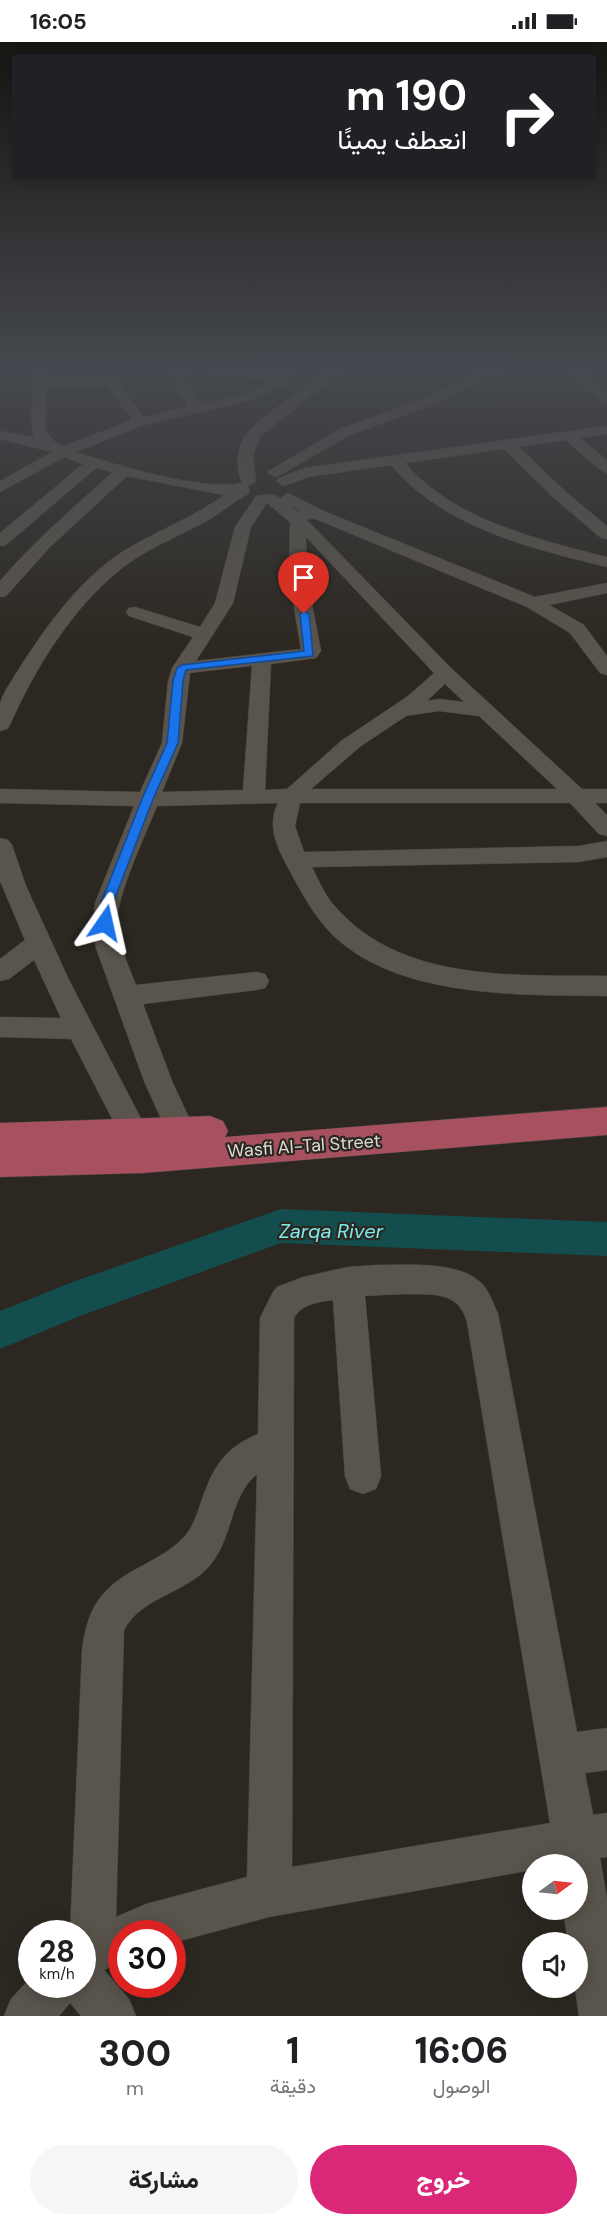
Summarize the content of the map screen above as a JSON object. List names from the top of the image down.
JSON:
{
  "streets": {
    "main road": ["Wasfi Al-Tal Street"]
  },
  "water": ["Zarqa River"],
  "north": "right",
  "page": {
    "status": "16:05",
    "turn": ["190 m", "انعطف يمينًا"],
    "speed": "28 km/h",
    "limit": "30",
    "eta": [
      "16:06",
      "الوصول",
      "1",
      "دقيقة",
      "300",
      "m"
    ],
    "buttons": ["خروج", "مشاركة"]
  }
}
